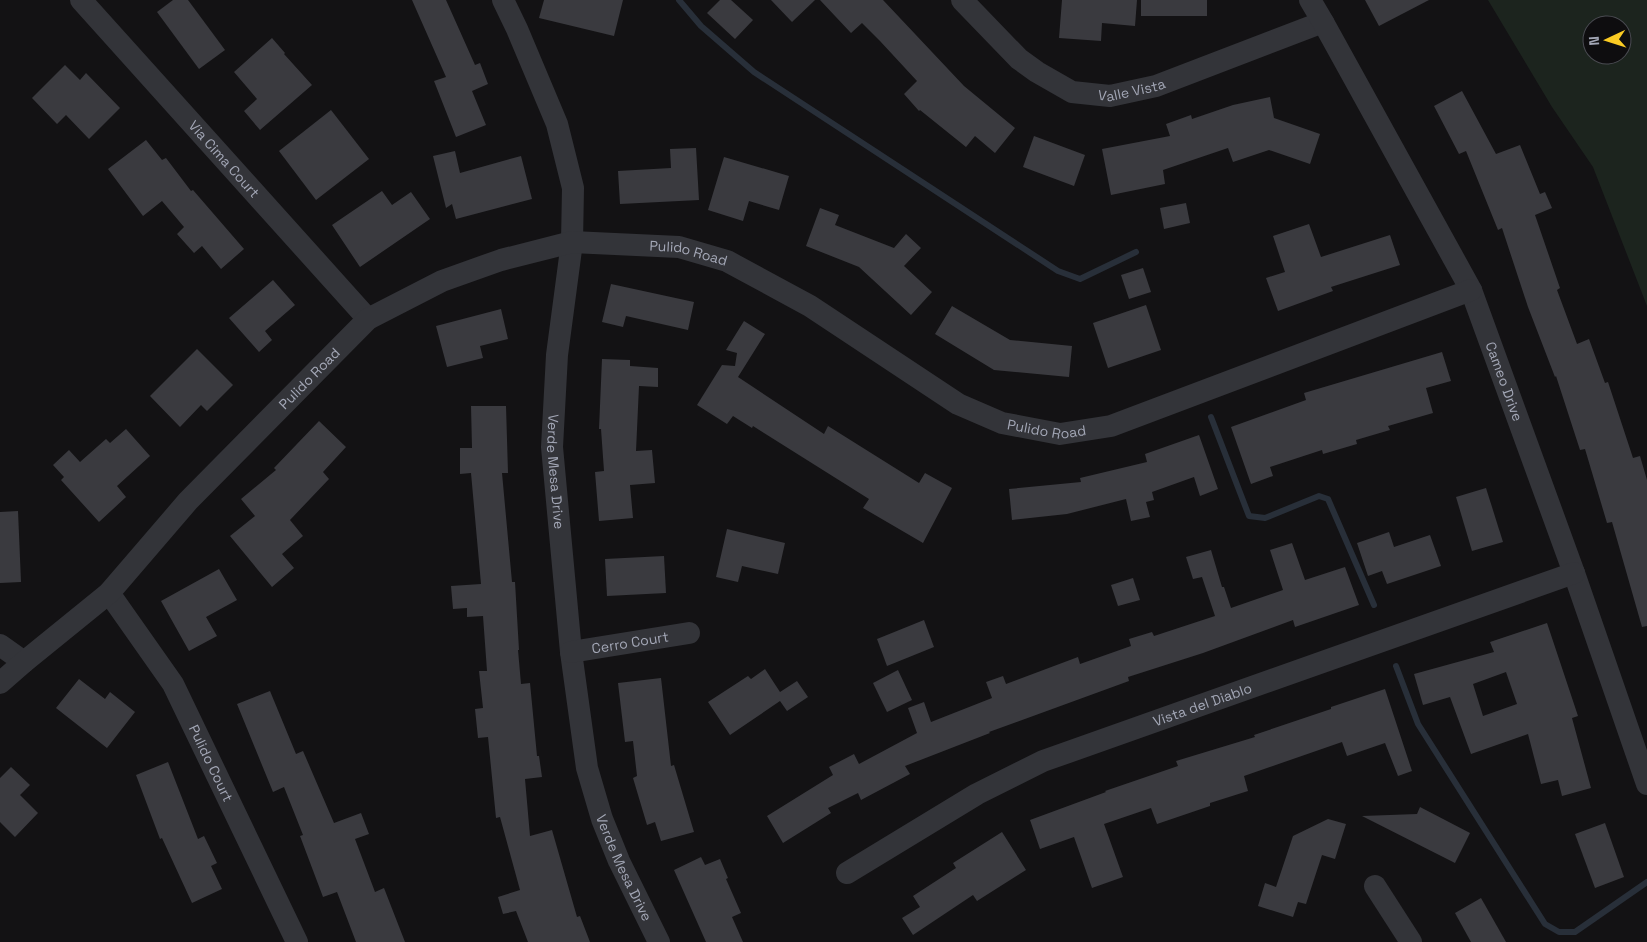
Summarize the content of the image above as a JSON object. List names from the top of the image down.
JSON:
{
  "streets": {
    "street": [
      "Valle Vista",
      "Via Cima Court",
      "Pulido Road",
      "Cameo Drive",
      "Verde Mesa Drive",
      "Cerro Court",
      "Vista del Diablo",
      "Pulido Court"
    ]
  },
  "crossings": [
    ["Valle Vista", "Cameo Drive"],
    ["Via Cima Court", "Pulido Road"],
    ["Pulido Road", "Cameo Drive"],
    ["Pulido Road", "Verde Mesa Drive"],
    ["Pulido Road", "Pulido Court"],
    ["Cameo Drive", "Vista del Diablo"],
    ["Verde Mesa Drive", "Cerro Court"]
  ],
  "north": "left"
}
